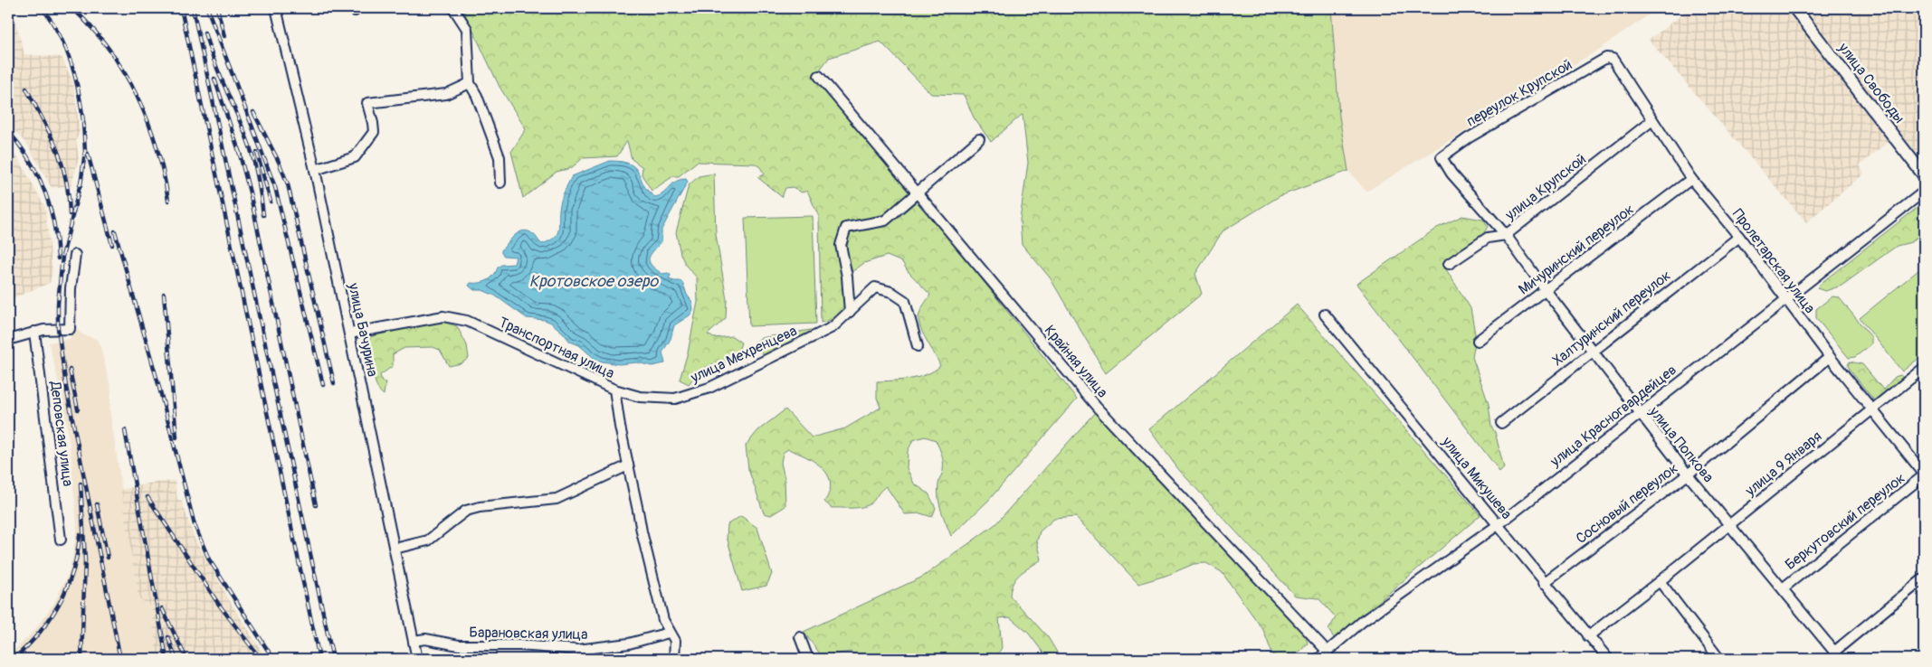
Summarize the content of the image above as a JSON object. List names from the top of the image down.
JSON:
{
  "streets": {
    "main road": ["улица Свободы"],
    "street": [
      "переулок Крупской",
      "улица Крупской",
      "Мичуринский переулок",
      "Пролетарская улица",
      "Халтуринский переулок",
      "улица Бачурина",
      "Транспортная улица",
      "улица Мехренцева",
      "Крайняя улица",
      "улица Красногвардейцев",
      "Деповская улица",
      "улица Попкова",
      "улица 9 Января",
      "улица Микушева",
      "Сосновый переулок",
      "Беркутовский переулок",
      "Барановская улица"
    ]
  },
  "crossings": [
    ["переулок Крупской", "Пролетарская улица"],
    ["переулок Крупской", "улица Попкова"],
    ["улица Крупской", "Пролетарская улица"],
    ["улица Крупской", "улица Попкова"],
    ["Мичуринский переулок", "Пролетарская улица"],
    ["Мичуринский переулок", "улица Попкова"],
    ["Пролетарская улица", "Халтуринский переулок"],
    ["Пролетарская улица", "улица Красногвардейцев"],
    ["Пролетарская улица", "улица 9 Января"],
    ["Пролетарская улица", "Сосновый переулок"],
    ["Пролетарская улица", "Беркутовский переулок"],
    ["Халтуринский переулок", "улица Попкова"],
    ["улица Бачурина", "Транспортная улица"],
    ["улица Бачурина", "Барановская улица"],
    ["Транспортная улица", "улица Мехренцева"],
    ["Транспортная улица", "Барановская улица"],
    ["Крайняя улица", "улица Красногвардейцев"],
    ["улица Красногвардейцев", "улица Попкова"],
    ["улица Красногвардейцев", "улица Микушева"],
    ["улица Попкова", "улица 9 Января"],
    ["улица Попкова", "Сосновый переулок"],
    ["улица Попкова", "Беркутовский переулок"],
    ["улица 9 Января", "улица Микушева"],
    ["улица Микушева", "Сосновый переулок"]
  ],
  "water": ["Кротовское озеро"]
}
